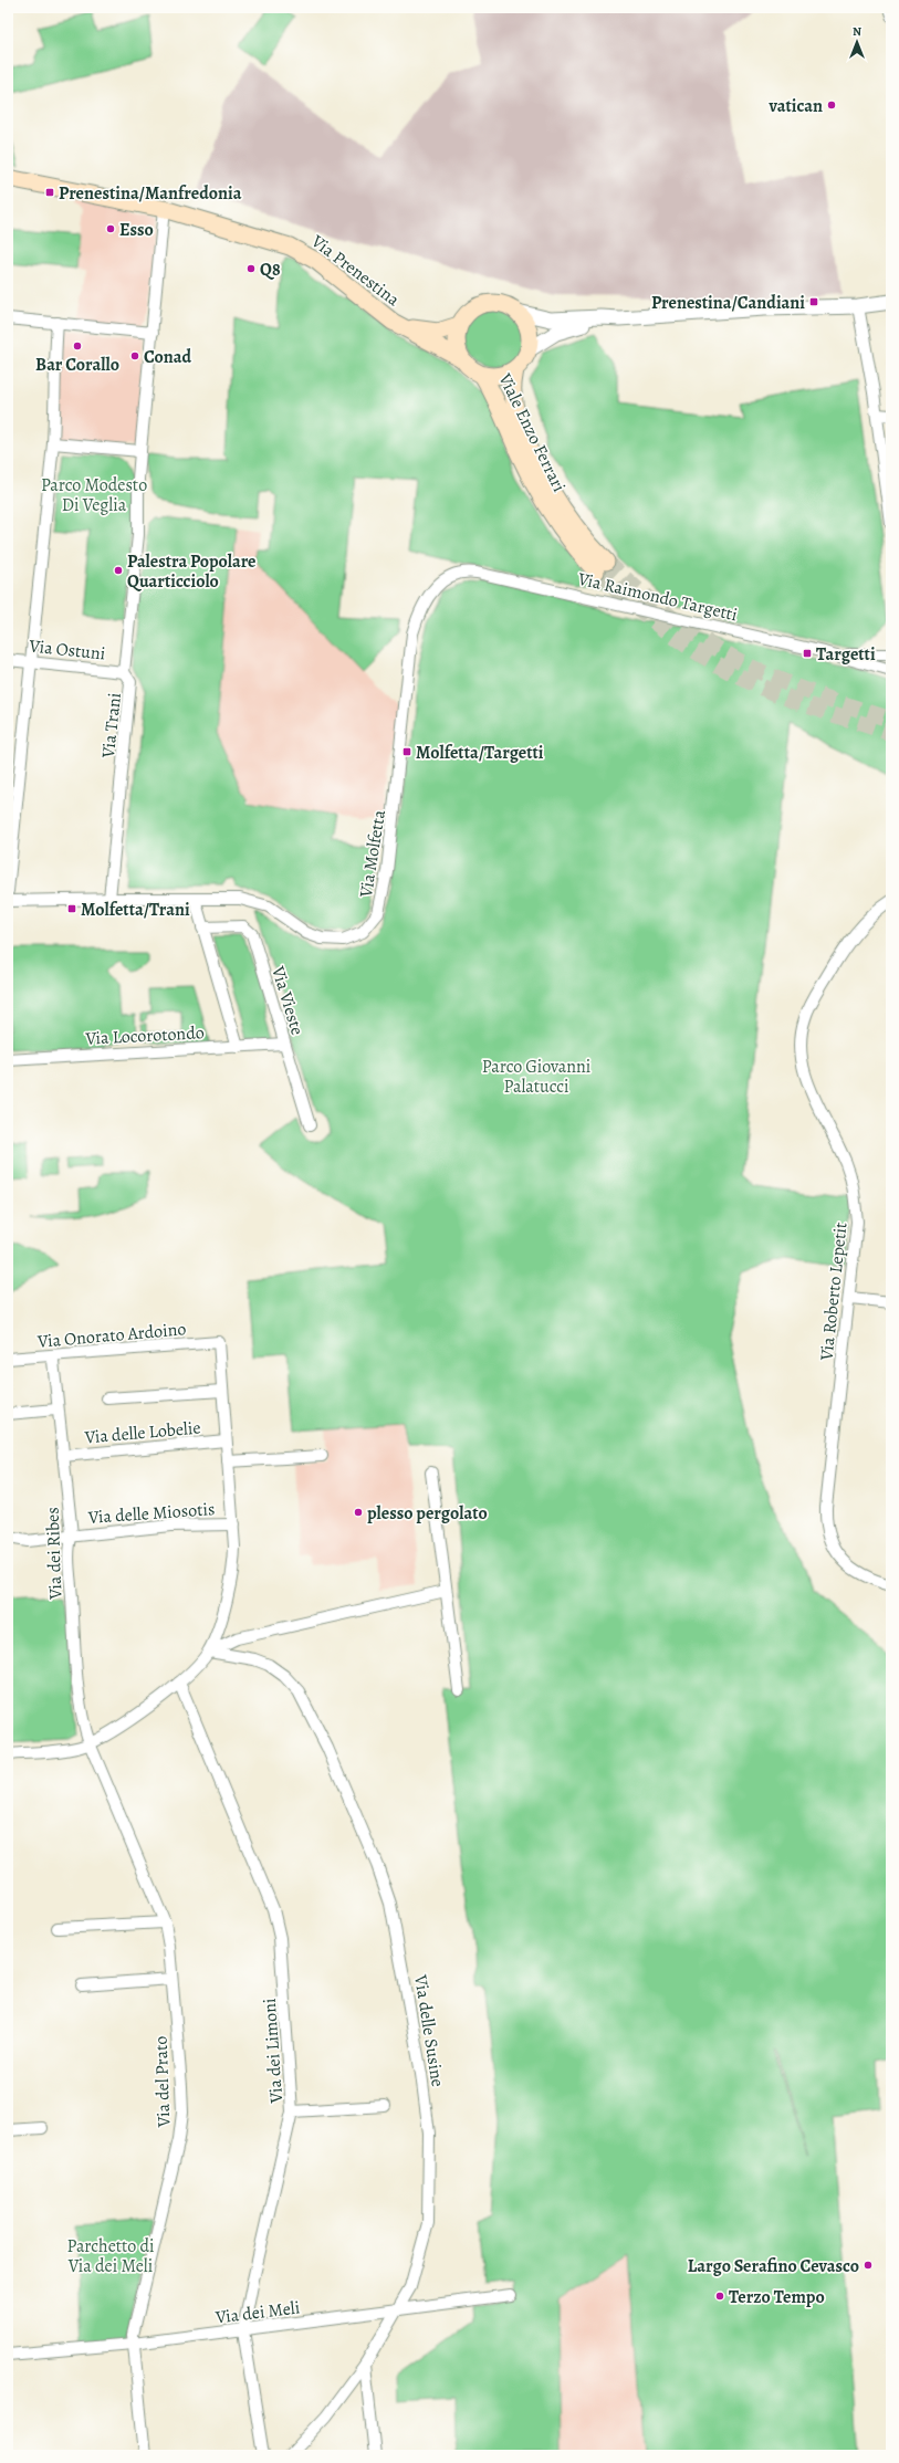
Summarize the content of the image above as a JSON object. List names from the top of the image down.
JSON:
{
  "streets": {
    "main road": ["Via Prenestina", "Viale Enzo Ferrari"],
    "street": [
      "Via Raimondo Targetti",
      "Via Ostuni",
      "Via Trani",
      "Via Molfetta",
      "Via Vieste",
      "Via Locorotondo",
      "Via Roberto Lepetit",
      "Via Onorato Ardoino",
      "Via delle Lobelie",
      "Via delle Miosotis",
      "Via dei Ribes",
      "Via delle Susine",
      "Via dei Limoni",
      "Via del Prato",
      "Via dei Meli"
    ]
  },
  "crossings": [
    ["Via Prenestina", "Viale Enzo Ferrari"],
    ["Via Prenestina", "Via Trani"],
    ["Via Raimondo Targetti", "Via Molfetta"],
    ["Via Ostuni", "Via Trani"],
    ["Via Trani", "Via Molfetta"],
    ["Via Vieste", "Via Locorotondo"],
    ["Via delle Lobelie", "Via dei Ribes"],
    ["Via delle Miosotis", "Via dei Ribes"],
    ["Via dei Ribes", "Via del Prato"],
    ["Via delle Susine", "Via dei Meli"],
    ["Via dei Limoni", "Via dei Meli"],
    ["Via del Prato", "Via dei Meli"]
  ],
  "parks": ["Parco Modesto Di Veglia", "Parco Giovanni Palatucci", "Parchetto di Via dei Meli"],
  "places": {
    "other": [
      "vatican",
      "Esso",
      "Q8",
      "Bar Corallo",
      "Conad",
      "Palestra Popolare Quarticciolo",
      "plesso pergolato",
      "Largo Serafino Cevasco",
      "Terzo Tempo"
    ],
    "transit": [
      "Prenestina/Manfredonia",
      "Prenestina/Candiani",
      "Targetti",
      "Molfetta/Targetti",
      "Molfetta/Trani"
    ]
  },
  "north": "top"
}
